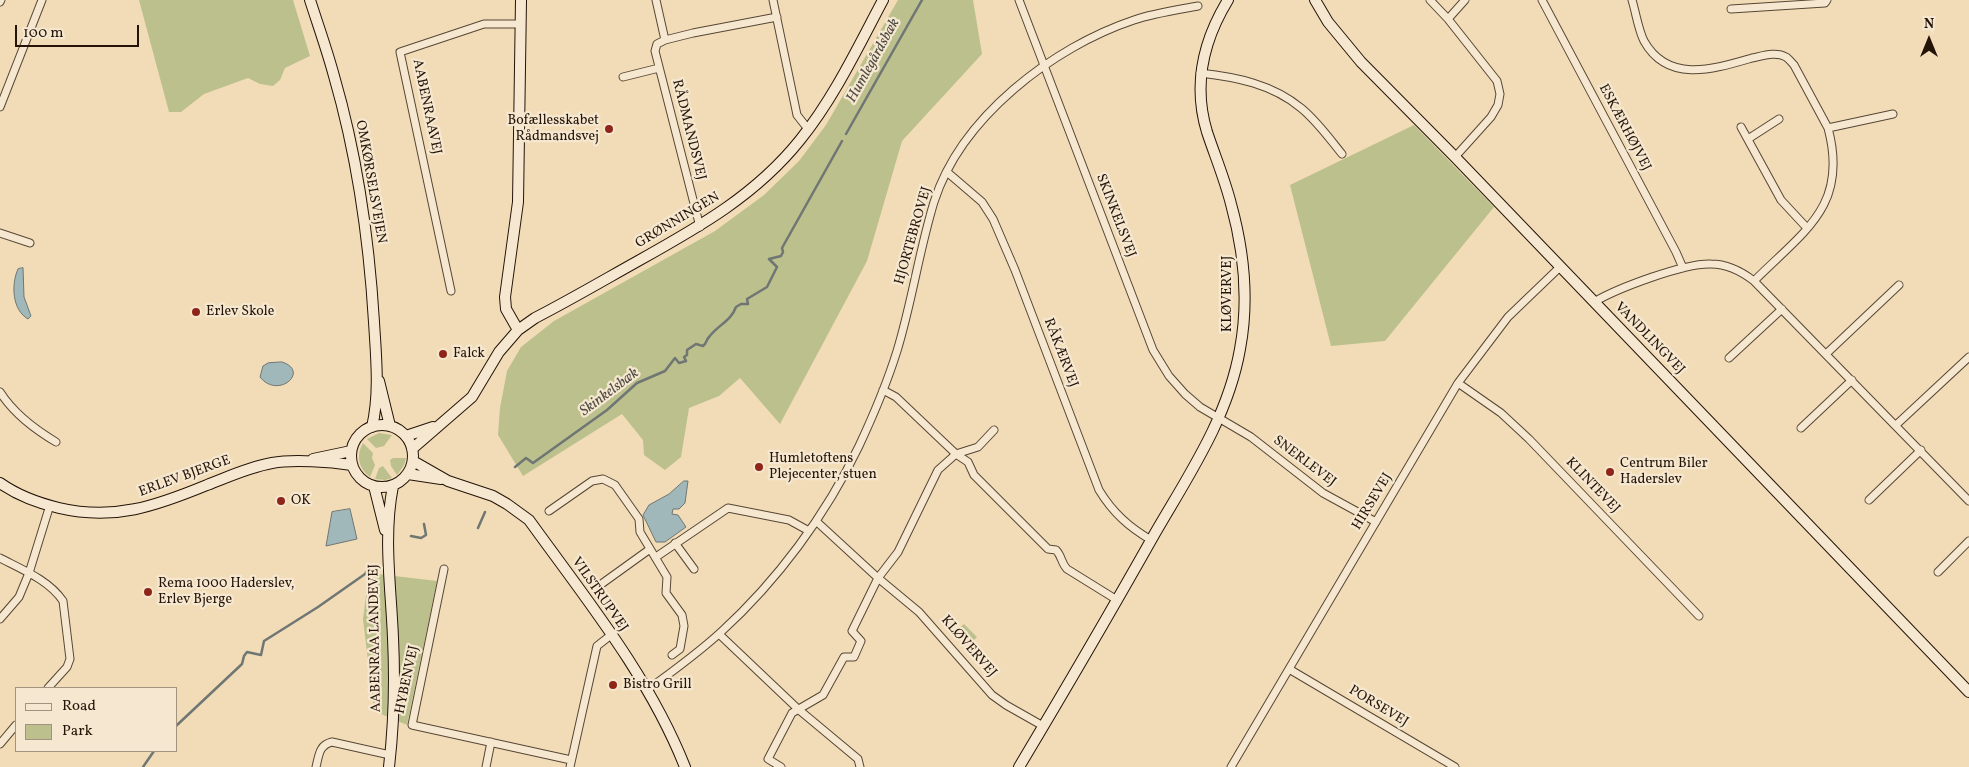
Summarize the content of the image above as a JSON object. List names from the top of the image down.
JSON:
{
  "streets": {
    "street": [
      "AABENRAAVEJ",
      "ESKÆRHØJVEJ",
      "RÅDMANDSVEJ",
      "OMKØRSELSVEJEN",
      "SKINKELSVEJ",
      "GRØNNINGEN",
      "HJORTEBROVEJ",
      "KLØVERVEJ",
      "VANDLINGVEJ",
      "RÅKÆRVEJ",
      "SNERLEVEJ",
      "ERLEV BJERGE",
      "KLINTEVEJ",
      "HIRSEVEJ",
      "VILSTRUPVEJ",
      "AABENRAA LANDEVEJ",
      "HYBENVEJ",
      "PORSEVEJ"
    ]
  },
  "crossings": [
    ["RÅDMANDSVEJ", "GRØNNINGEN"],
    ["OMKØRSELSVEJEN", "GRØNNINGEN"],
    ["OMKØRSELSVEJEN", "ERLEV BJERGE"],
    ["OMKØRSELSVEJEN", "VILSTRUPVEJ"],
    ["OMKØRSELSVEJEN", "AABENRAA LANDEVEJ"],
    ["SKINKELSVEJ", "HJORTEBROVEJ"],
    ["SKINKELSVEJ", "KLØVERVEJ"],
    ["SKINKELSVEJ", "SNERLEVEJ"],
    ["GRØNNINGEN", "ERLEV BJERGE"],
    ["GRØNNINGEN", "VILSTRUPVEJ"],
    ["GRØNNINGEN", "AABENRAA LANDEVEJ"],
    ["HJORTEBROVEJ", "RÅKÆRVEJ"],
    ["HJORTEBROVEJ", "VILSTRUPVEJ"],
    ["KLØVERVEJ", "RÅKÆRVEJ"],
    ["KLØVERVEJ", "SNERLEVEJ"],
    ["VANDLINGVEJ", "HIRSEVEJ"],
    ["SNERLEVEJ", "HIRSEVEJ"],
    ["ERLEV BJERGE", "VILSTRUPVEJ"],
    ["ERLEV BJERGE", "AABENRAA LANDEVEJ"],
    ["KLINTEVEJ", "HIRSEVEJ"],
    ["HIRSEVEJ", "PORSEVEJ"],
    ["VILSTRUPVEJ", "AABENRAA LANDEVEJ"]
  ],
  "water": ["Humlegårdsbæk", "Skinkelsbæk"],
  "places": [
    "Bofællesskabet Rådmandsvej",
    "Erlev Skole",
    "Falck",
    "Humletoftens Plejecenter, stuen",
    "Centrum Biler Haderslev",
    "OK",
    "Rema 1000 Haderslev, Erlev Bjerge",
    "Bistro Grill"
  ],
  "legend": ["Road", "Park"],
  "scale_bar": "100 m",
  "north": "top"
}
